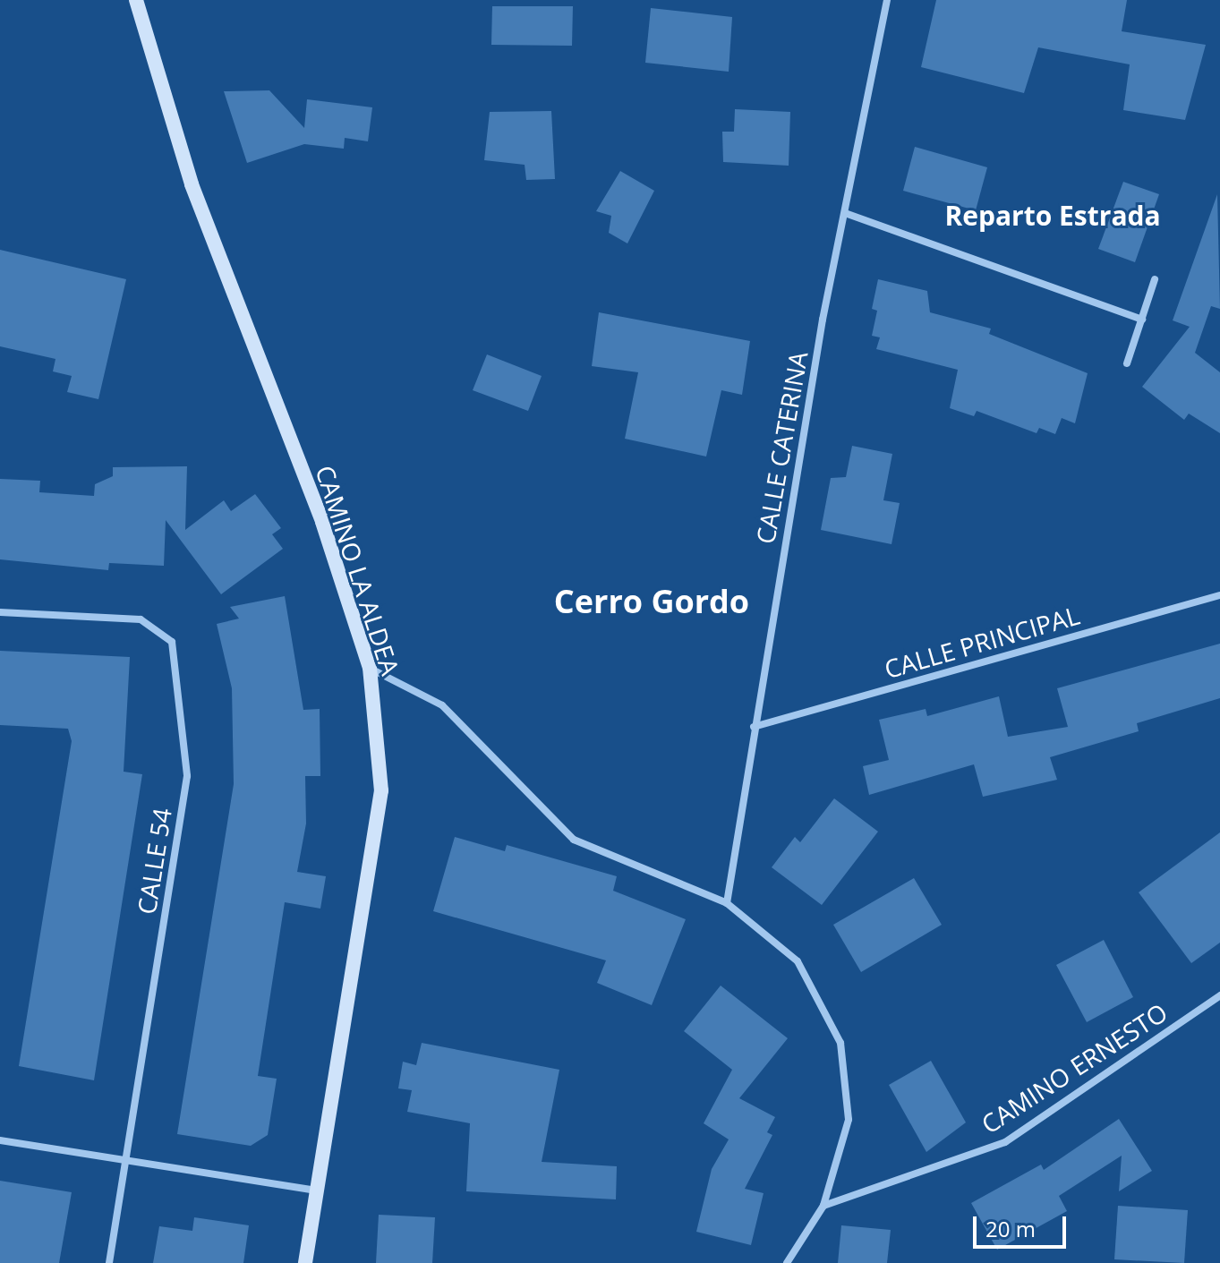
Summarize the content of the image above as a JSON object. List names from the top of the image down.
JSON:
{
  "streets": {
    "street": [
      "CALLE CATERINA",
      "CAMINO LA ALDEA",
      "CALLE PRINCIPAL",
      "CALLE 54",
      "CAMINO ERNESTO"
    ]
  },
  "crossings": [
    ["CALLE CATERINA", "CALLE PRINCIPAL"]
  ],
  "districts": ["Reparto Estrada", "Cerro Gordo"],
  "scale_bar": "20 m"
}
